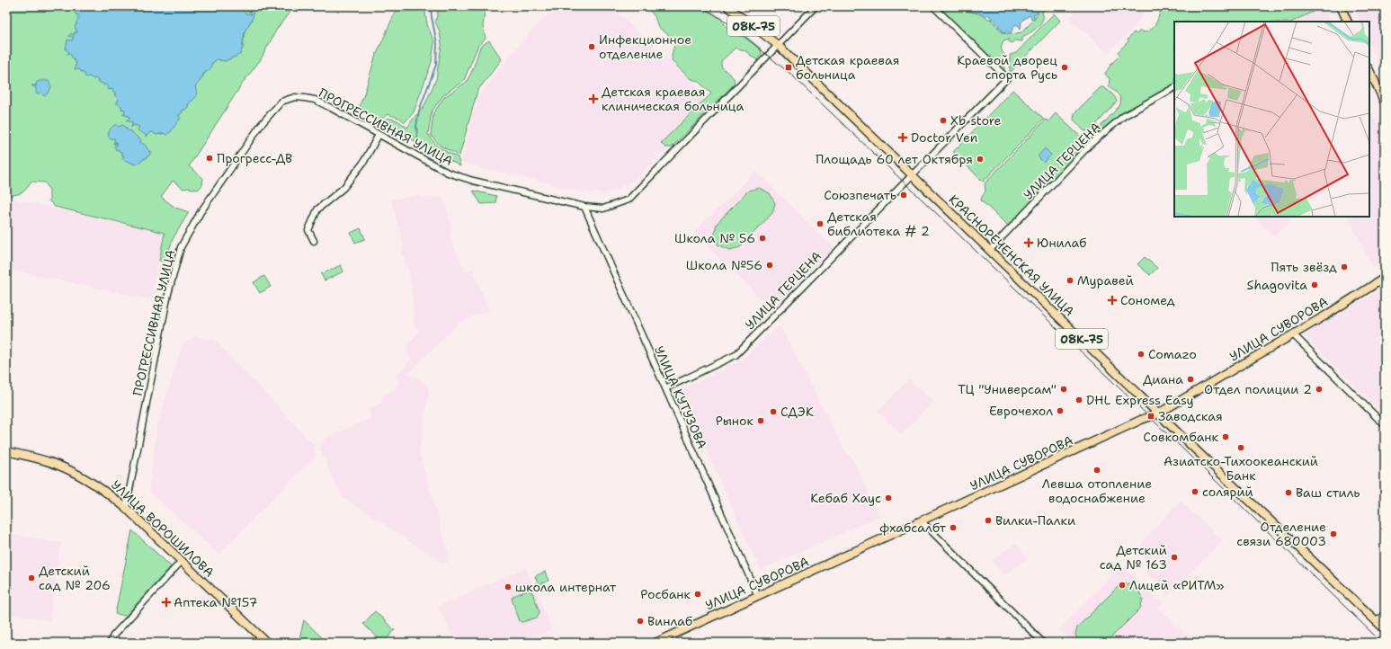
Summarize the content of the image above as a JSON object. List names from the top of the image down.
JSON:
{
  "streets": {
    "main road": [
      "08К-75",
      "КРАСНОРЕЧЕНСКАЯ УЛИЦА",
      "УЛИЦА СУВОРОВА",
      "УЛИЦА ВОРОШИЛОВА"
    ],
    "street": ["ПРОГРЕССИВНАЯ УЛИЦА", "УЛИЦА ГЕРЦЕНА", "УЛИЦА КУТУЗОВА"]
  },
  "crossings": [
    ["ПРОГРЕССИВНАЯ УЛИЦА", "КРАСНОРЕЧЕНСКАЯ УЛИЦА"],
    ["ПРОГРЕССИВНАЯ УЛИЦА", "УЛИЦА КУТУЗОВА"],
    ["ПРОГРЕССИВНАЯ УЛИЦА", "УЛИЦА ВОРОШИЛОВА"],
    ["УЛИЦА ГЕРЦЕНА", "КРАСНОРЕЧЕНСКАЯ УЛИЦА"],
    ["УЛИЦА ГЕРЦЕНА", "УЛИЦА КУТУЗОВА"],
    ["КРАСНОРЕЧЕНСКАЯ УЛИЦА", "УЛИЦА СУВОРОВА"],
    ["УЛИЦА СУВОРОВА", "УЛИЦА КУТУЗОВА"]
  ],
  "places": {
    "other": [
      "Инфекционное отделение",
      "Краевой дворец спорта Русь",
      "Xb store",
      "Прогресс-ДВ",
      "Площадь 60 лет Октября",
      "Союзпечать",
      "Детская библиотека # 2",
      "Школа № 56",
      "Школа №56",
      "Пять звёзд",
      "Муравей",
      "Shagovita",
      "Comazo",
      "Диана",
      "ТЦ \"Универсам\"",
      "Отдел полиции 2",
      "DHL Express Easy",
      "Еврочехол",
      "СДЭК",
      "Рынок",
      "Совкомбанк",
      "Азиатско-Тихоокеанский Банк",
      "Левша отопление водоснабжение",
      "солярий",
      "Ваш стиль",
      "Кебаб Хаус",
      "Вилки-Палки",
      "фхабсалбт",
      "Отделение связи 680003",
      "Детский сад № 163",
      "Детский сад № 206",
      "Лицей «РИТМ»",
      "школа интернат",
      "Росбанк",
      "Винлаб"
    ],
    "transit": ["Детская краевая больница", "Заводская"],
    "health": [
      "Детская краевая клиническая больница",
      "Doctor Ven",
      "Юнилаб",
      "Сономед",
      "Аптека №157"
    ]
  }
}
